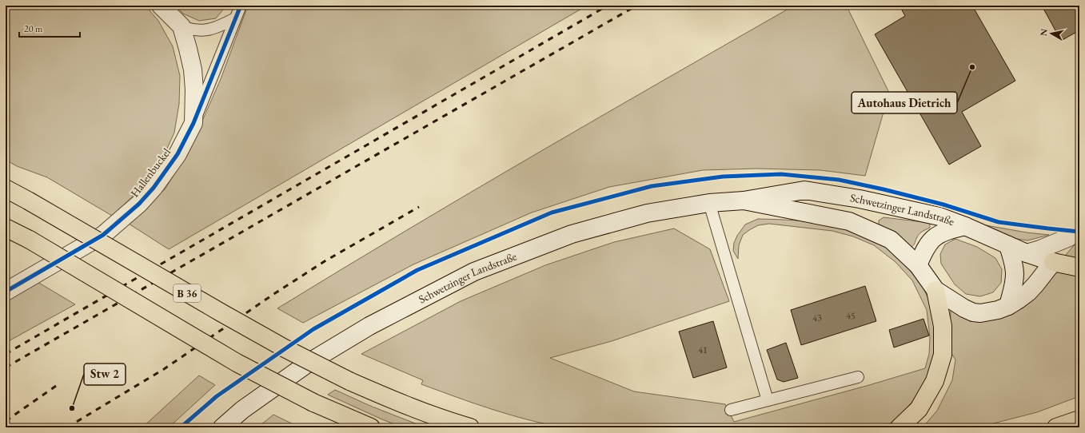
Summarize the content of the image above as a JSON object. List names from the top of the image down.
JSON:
{
  "streets": {
    "highway": ["B 36"],
    "main road": ["Hallenbuckel", "Schwetzinger Landstraße"]
  },
  "places": ["Autohaus Dietrich", "Stw 2"],
  "house_numbers": ["45", "43", "41"],
  "scale_bar": "20 m",
  "north": "left"
}
